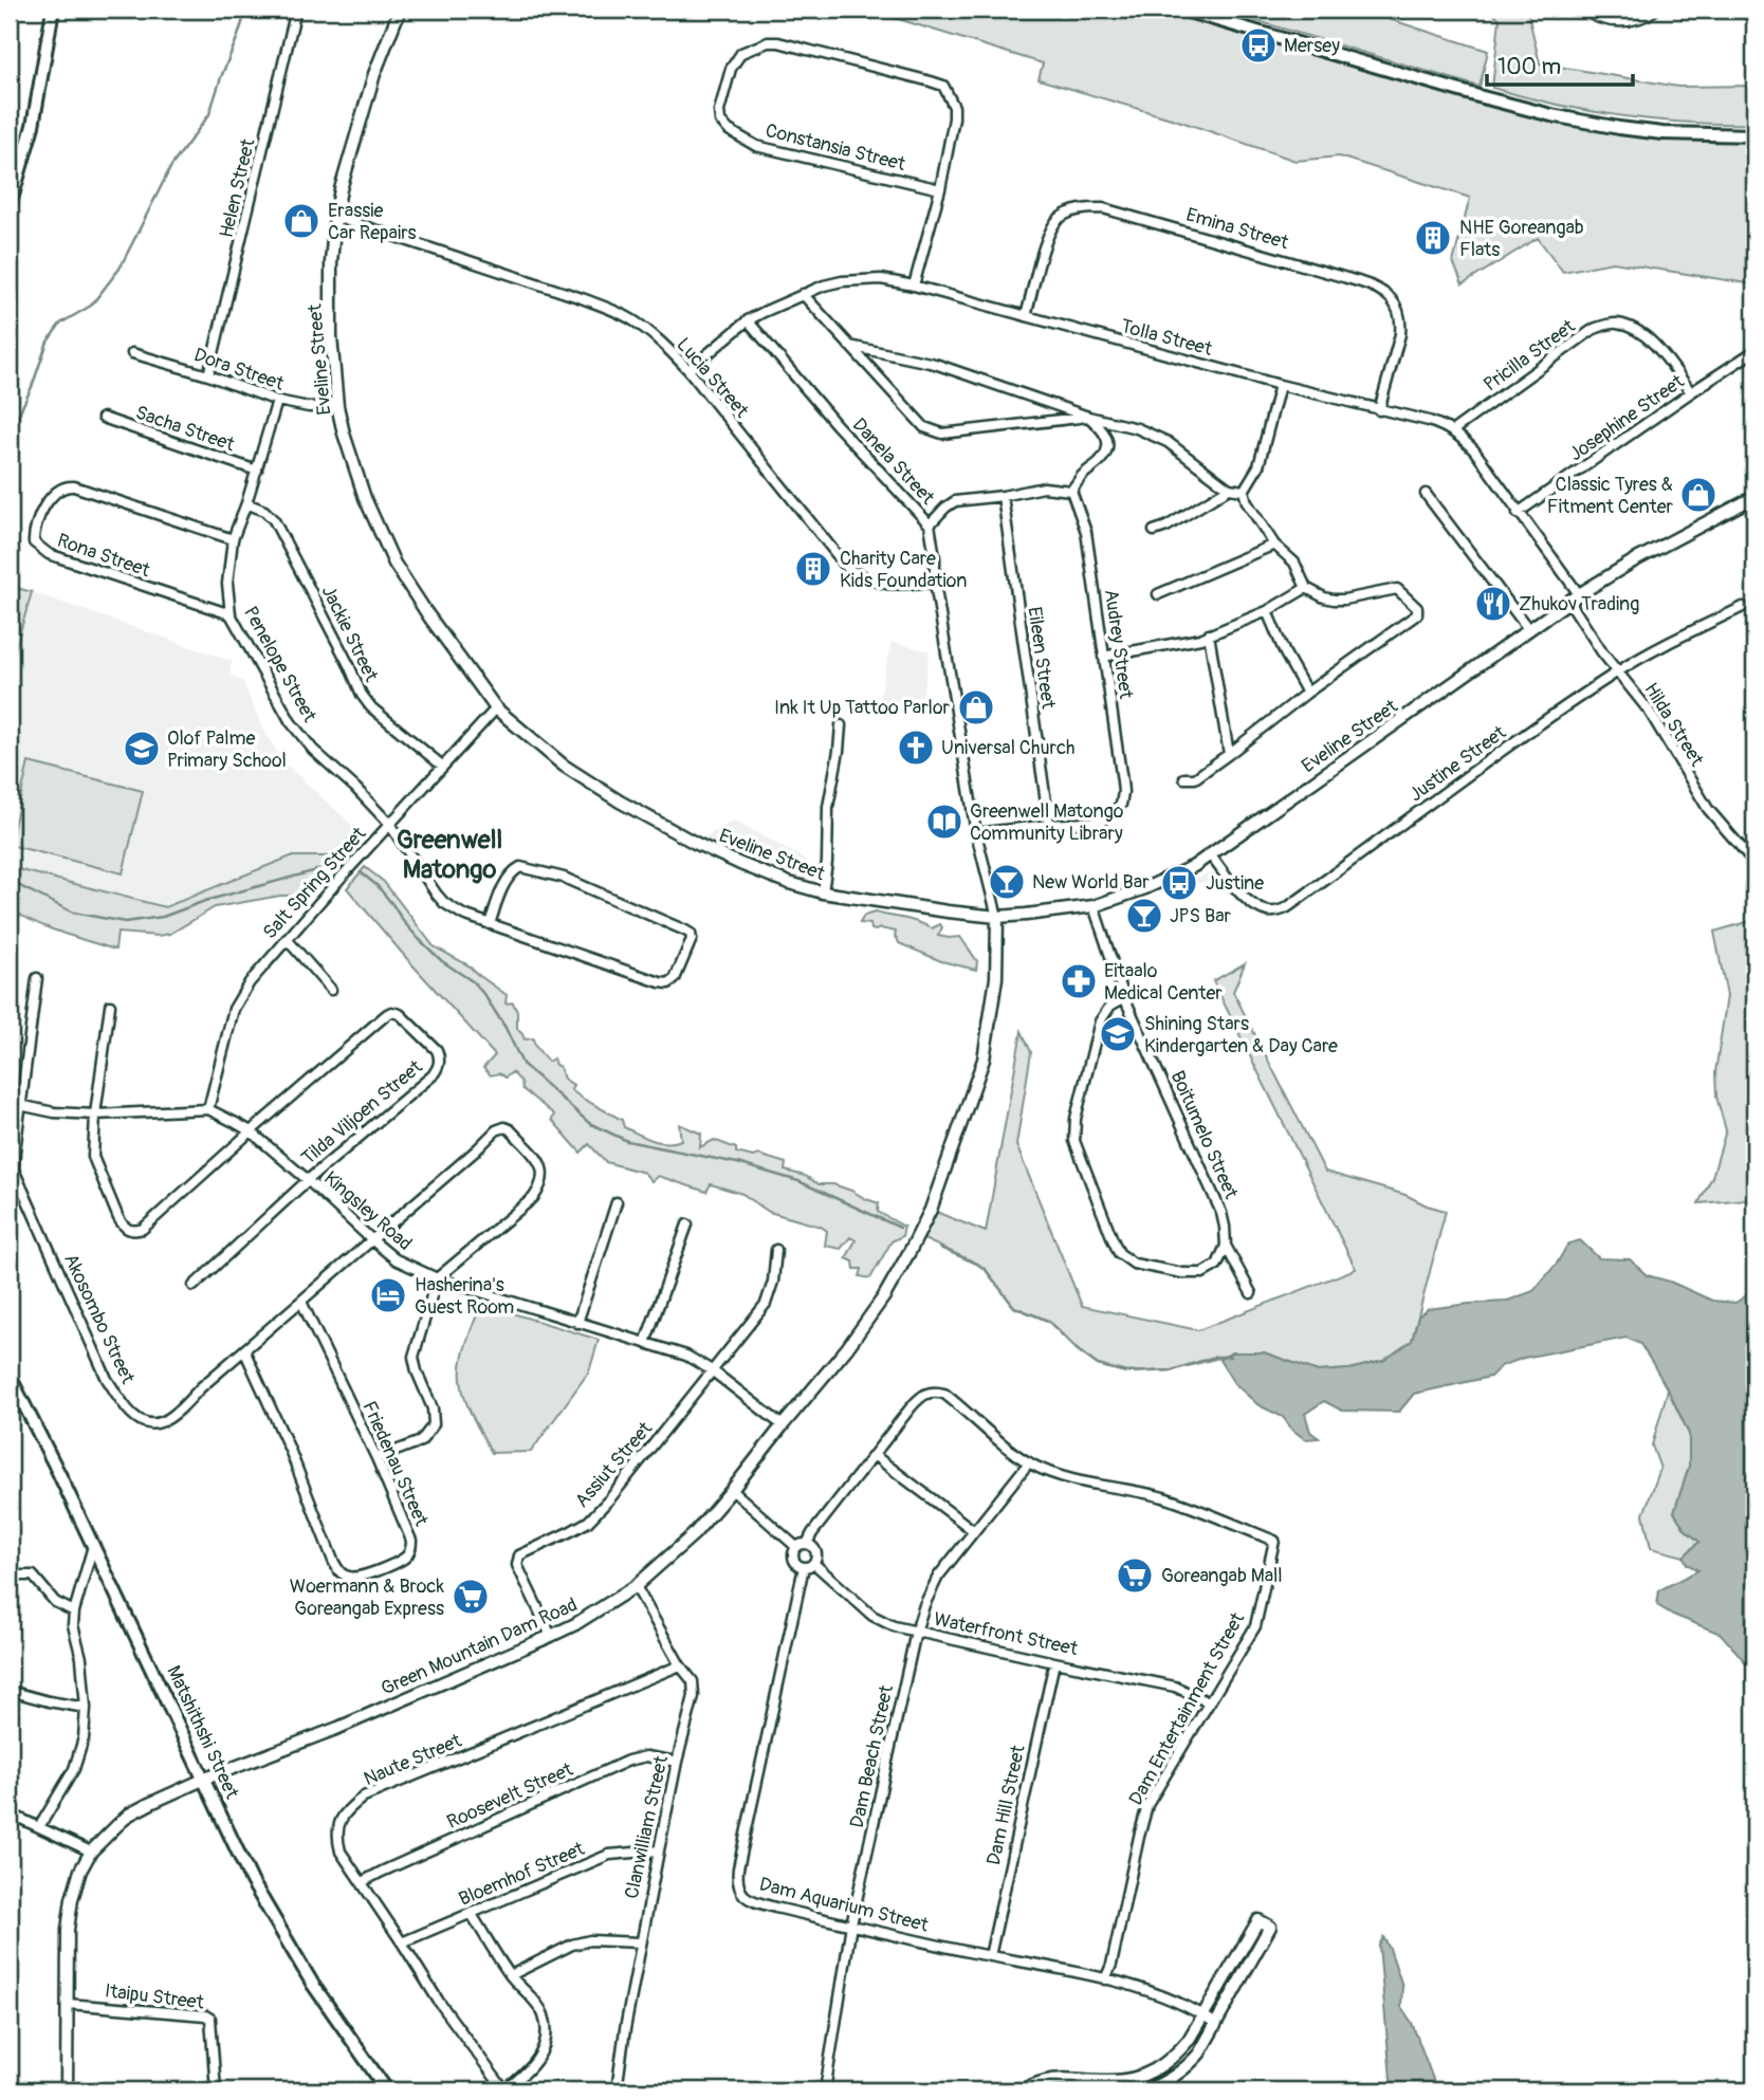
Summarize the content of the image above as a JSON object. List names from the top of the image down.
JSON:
{
  "streets": {
    "main road": ["Matshithshi Street"],
    "street": [
      "Constansia Street",
      "Helen Street",
      "Emina Street",
      "Tolla Street",
      "Pricilla Street",
      "Eveline Street",
      "Dora Street",
      "Lucia Street",
      "Josephine Street",
      "Sacha Street",
      "Danela Street",
      "Rona Street",
      "Jackie Street",
      "Audrey Street",
      "Eileen Street",
      "Penelope Street",
      "Hilda Street",
      "Justine Street",
      "Salt Spring Street",
      "Tilda Viljoen Street",
      "Boitumelo Street",
      "Kingsley Road",
      "Akosombo Street",
      "Friedenau Street",
      "Assiut Street",
      "Waterfront Street",
      "Green Mountain Dam Road",
      "Dam Entertainment Street",
      "Dam Beach Street",
      "Naute Street",
      "Roosevelt Street",
      "Dam Hill Street",
      "Clanwilliam Street",
      "Bloemhof Street",
      "Dam Aquarium Street",
      "Itaipu Street"
    ]
  },
  "crossings": [
    ["Constansia Street", "Tolla Street"],
    ["Helen Street", "Dora Street"],
    ["Emina Street", "Tolla Street"],
    ["Tolla Street", "Pricilla Street"],
    ["Tolla Street", "Eveline Street"],
    ["Tolla Street", "Lucia Street"],
    ["Tolla Street", "Josephine Street"],
    ["Tolla Street", "Danela Street"],
    ["Tolla Street", "Hilda Street"],
    ["Pricilla Street", "Josephine Street"],
    ["Eveline Street", "Dora Street"],
    ["Eveline Street", "Lucia Street"],
    ["Eveline Street", "Danela Street"],
    ["Eveline Street", "Hilda Street"],
    ["Eveline Street", "Justine Street"],
    ["Eveline Street", "Salt Spring Street"],
    ["Eveline Street", "Boitumelo Street"],
    ["Eveline Street", "Green Mountain Dam Road"],
    ["Dora Street", "Penelope Street"],
    ["Lucia Street", "Danela Street"],
    ["Sacha Street", "Penelope Street"],
    ["Danela Street", "Audrey Street"],
    ["Danela Street", "Green Mountain Dam Road"],
    ["Rona Street", "Penelope Street"],
    ["Jackie Street", "Penelope Street"],
    ["Jackie Street", "Salt Spring Street"],
    ["Audrey Street", "Eileen Street"],
    ["Penelope Street", "Salt Spring Street"],
    ["Hilda Street", "Justine Street"],
    ["Salt Spring Street", "Kingsley Road"],
    ["Tilda Viljoen Street", "Kingsley Road"],
    ["Kingsley Road", "Akosombo Street"],
    ["Kingsley Road", "Assiut Street"],
    ["Kingsley Road", "Green Mountain Dam Road"],
    ["Akosombo Street", "Friedenau Street"],
    ["Assiut Street", "Green Mountain Dam Road"],
    ["Waterfront Street", "Green Mountain Dam Road"],
    ["Waterfront Street", "Dam Entertainment Street"],
    ["Waterfront Street", "Dam Beach Street"],
    ["Waterfront Street", "Dam Hill Street"],
    ["Waterfront Street", "Dam Aquarium Street"],
    ["Green Mountain Dam Road", "Matshithshi Street"],
    ["Green Mountain Dam Road", "Clanwilliam Street"],
    ["Green Mountain Dam Road", "Itaipu Street"],
    ["Dam Entertainment Street", "Dam Beach Street"],
    ["Dam Entertainment Street", "Dam Aquarium Street"],
    ["Dam Beach Street", "Dam Aquarium Street"],
    ["Naute Street", "Roosevelt Street"],
    ["Naute Street", "Clanwilliam Street"],
    ["Naute Street", "Bloemhof Street"],
    ["Roosevelt Street", "Clanwilliam Street"],
    ["Dam Hill Street", "Dam Aquarium Street"],
    ["Clanwilliam Street", "Bloemhof Street"]
  ],
  "districts": ["Greenwell Matongo"],
  "places": {
    "bus stop": ["Mersey", "Justine"],
    "shop": ["Erassie Car Repairs", "Classic Tyres & Fitment Center", "Ink It Up Tattoo Parlor"],
    "building": ["NHE Goreangab Flats", "Charity Care Kids Foundation"],
    "restaurant": ["Zhukov Trading"],
    "church": ["Universal Church"],
    "school or university": ["Olof Palme Primary School", "Shining Stars Kindergarten & Day Care"],
    "library": ["Greenwell Matongo Community Library"],
    "bar": ["New World Bar", "JPS Bar"],
    "pharmacy": ["Eitaalo Medical Center"],
    "hotel": ["Hasherina's Guest Room"],
    "supermarket": ["Goreangab Mall", "Woermann & Brock Goreangab Express"]
  },
  "scale_bar": "100 m"
}
